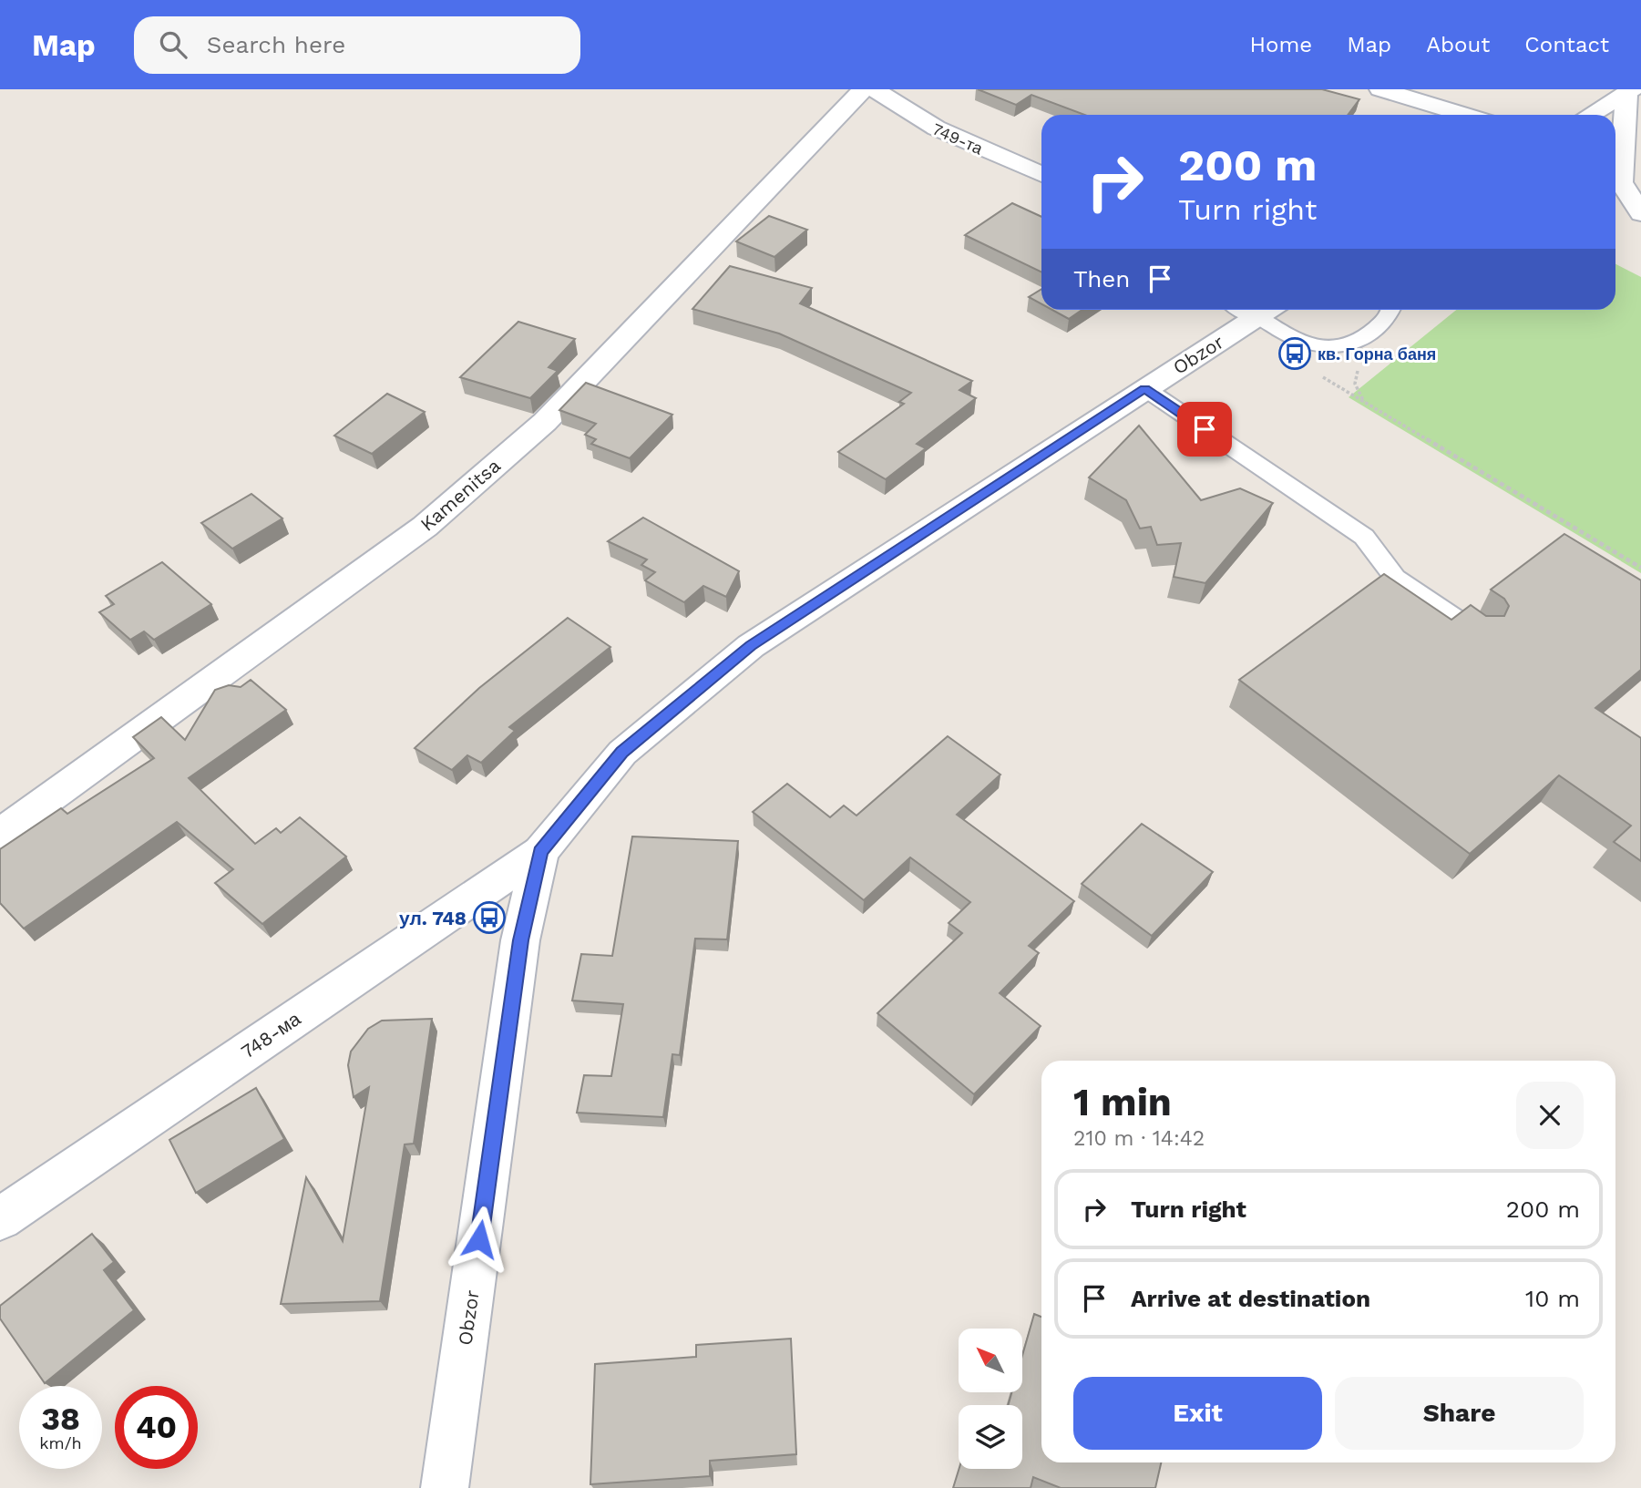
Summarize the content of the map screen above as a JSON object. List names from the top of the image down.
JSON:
{
  "streets": {
    "street": [
      "749-та",
      "Obzor",
      "Kamenitsa",
      "748-ма"
    ]
  },
  "crossings": [
    ["Obzor", "748-ма"]
  ],
  "places": {
    "bus stop": ["кв. Горна баня", "ул. 748"]
  },
  "north": "top left",
  "page": {
    "header": "Map",
    "search": "Search here",
    "nav": [
      "Home",
      "Map",
      "About",
      "Contact"
    ],
    "turn": ["200 m", "Turn right"],
    "then": "Then",
    "heading": ["1 min", "210 m · 14:42"],
    "list": [
      {
        "name": "Turn right",
        "value": "200 m"
      },
      {
        "name": "Arrive at destination",
        "value": "10 m"
      }
    ],
    "buttons": ["Exit", "Share"],
    "speed": "38 km/h",
    "limit": "40"
  }
}
